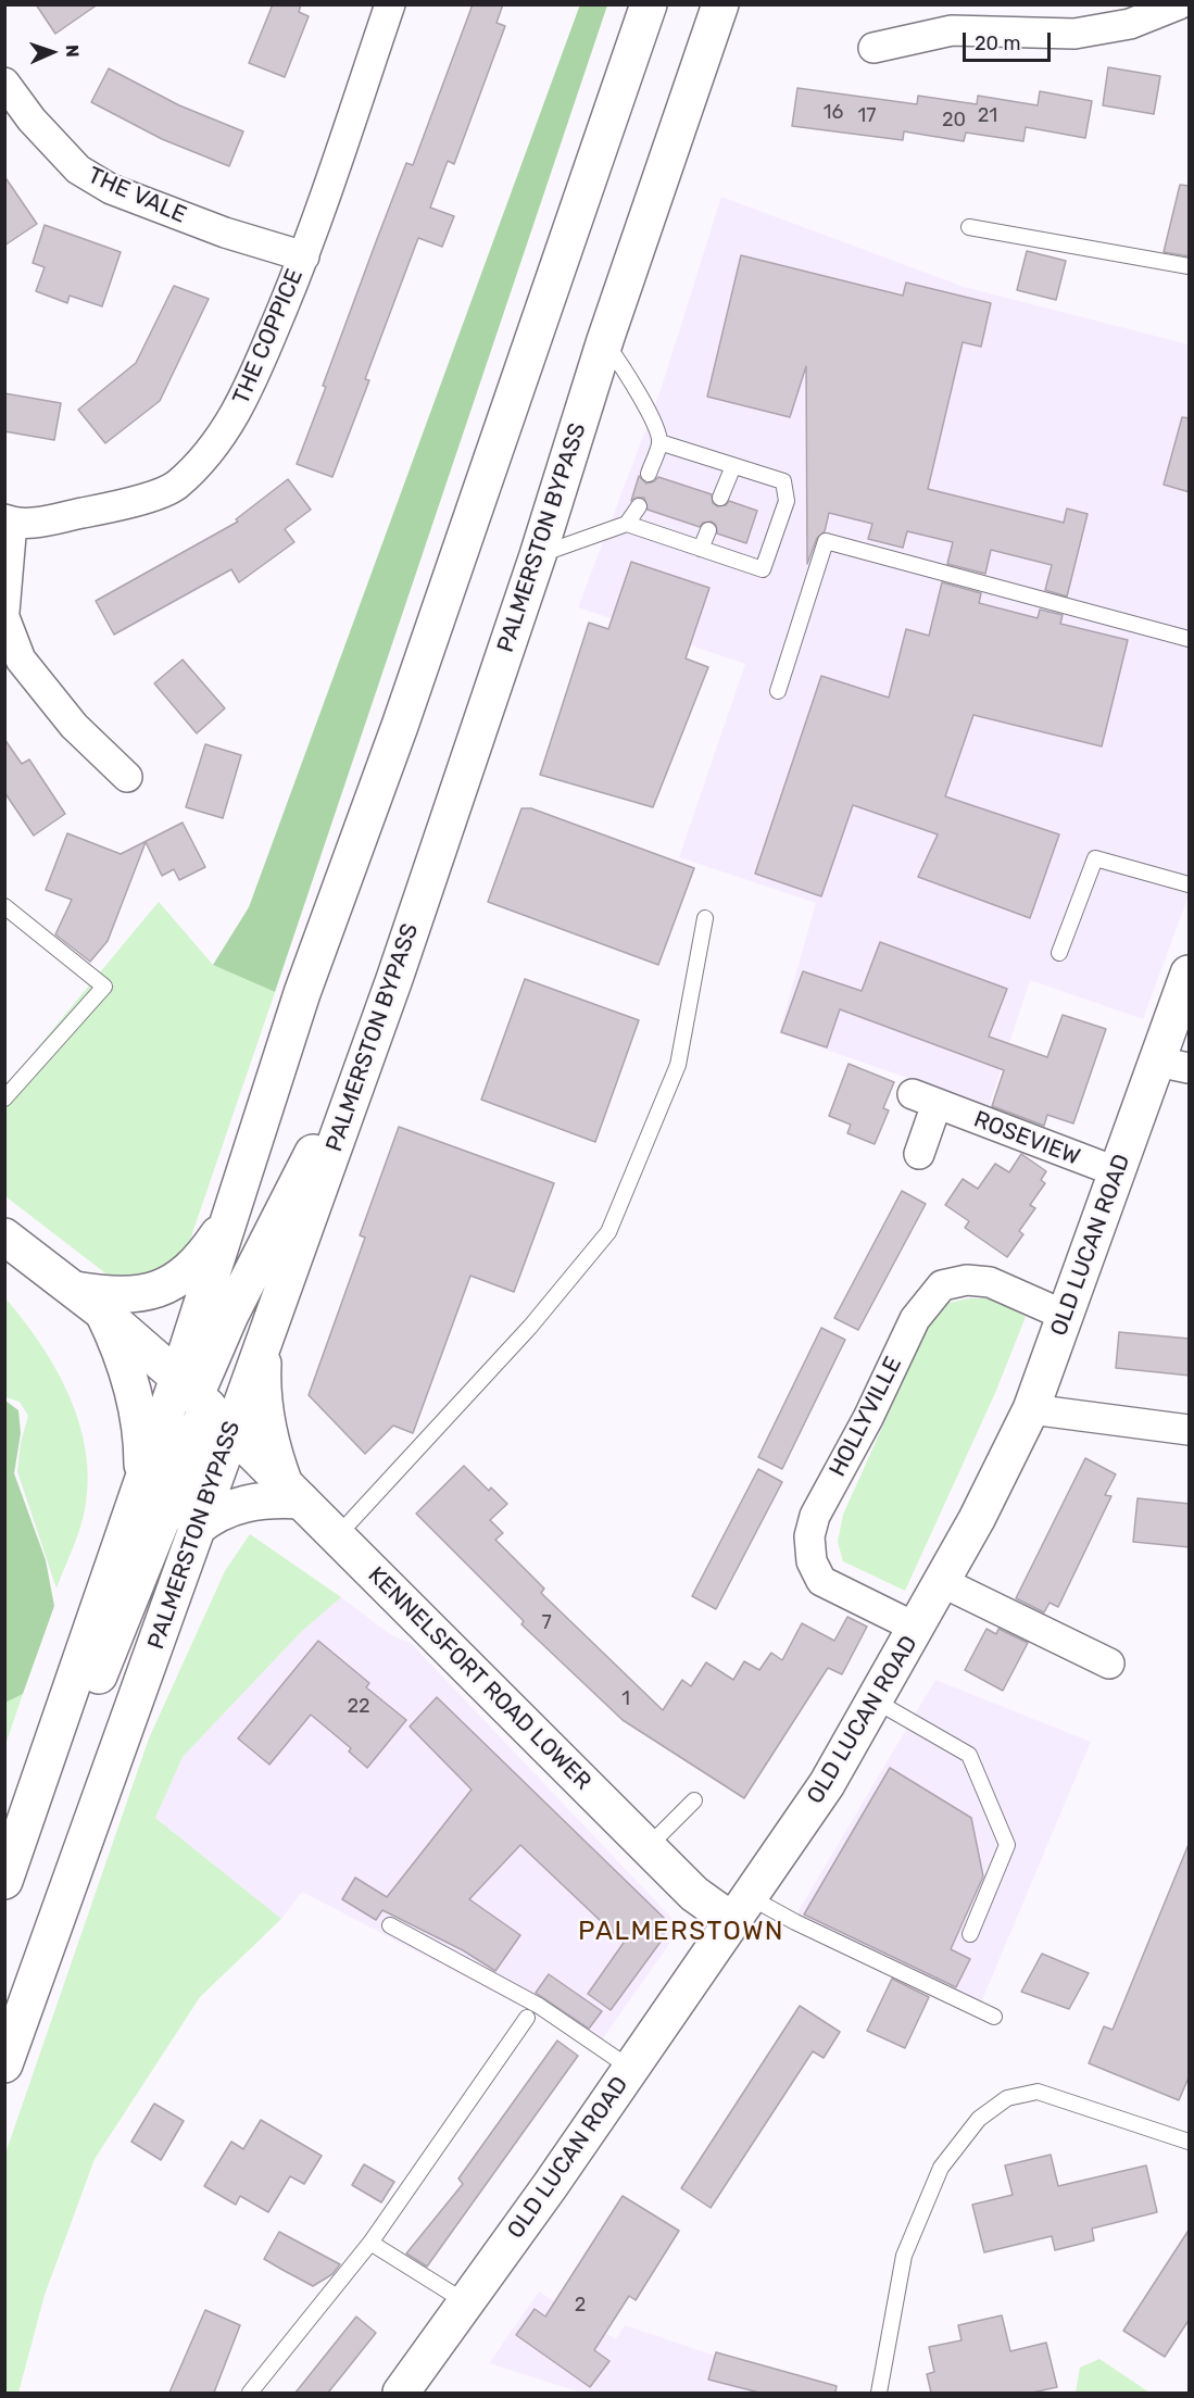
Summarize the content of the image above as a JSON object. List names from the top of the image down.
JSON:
{
  "streets": {
    "main road": ["PALMERSTON BYPASS", "OLD LUCAN ROAD", "KENNELSFORT ROAD LOWER"],
    "street": [
      "THE VALE",
      "THE COPPICE",
      "ROSEVIEW",
      "HOLLYVILLE"
    ]
  },
  "crossings": [
    ["THE VALE", "THE COPPICE"],
    ["PALMERSTON BYPASS", "KENNELSFORT ROAD LOWER"],
    ["ROSEVIEW", "OLD LUCAN ROAD"],
    ["OLD LUCAN ROAD", "HOLLYVILLE"],
    ["OLD LUCAN ROAD", "KENNELSFORT ROAD LOWER"]
  ],
  "districts": ["PALMERSTOWN"],
  "house_numbers": [
    "16",
    "17",
    "21",
    "20",
    "7",
    "1",
    "22",
    "2"
  ],
  "scale_bar": "20 m",
  "north": "right"
}
